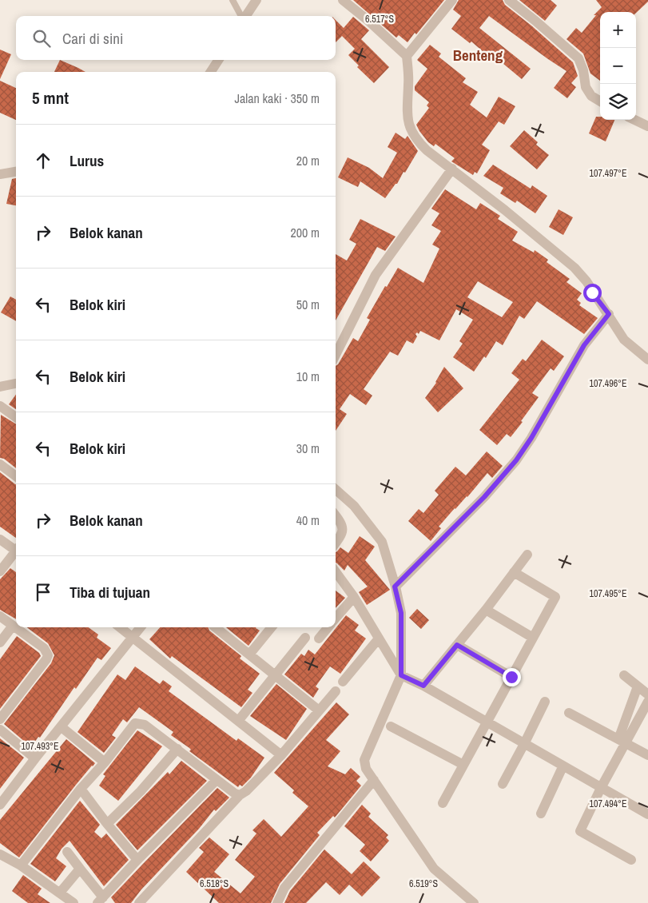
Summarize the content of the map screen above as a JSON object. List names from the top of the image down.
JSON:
{
  "districts": ["Benteng"],
  "page": {
    "map_buttons": ["+", "−"],
    "search": "Cari di sini",
    "heading": ["5 mnt", "Jalan kaki · 350 m"],
    "list": [
      ["Lurus", "20 m"],
      ["Belok kanan", "200 m"],
      ["Belok kiri", "50 m"],
      ["Belok kiri", "10 m"],
      ["Belok kiri", "30 m"],
      ["Belok kanan", "40 m"],
      "Tiba di tujuan"
    ]
  },
  "coordinates": [
    "6.517°S",
    "107.497°E",
    "107.496°E",
    "107.495°E",
    "107.493°E",
    "107.494°E",
    "6.518°S",
    "6.519°S"
  ]
}
